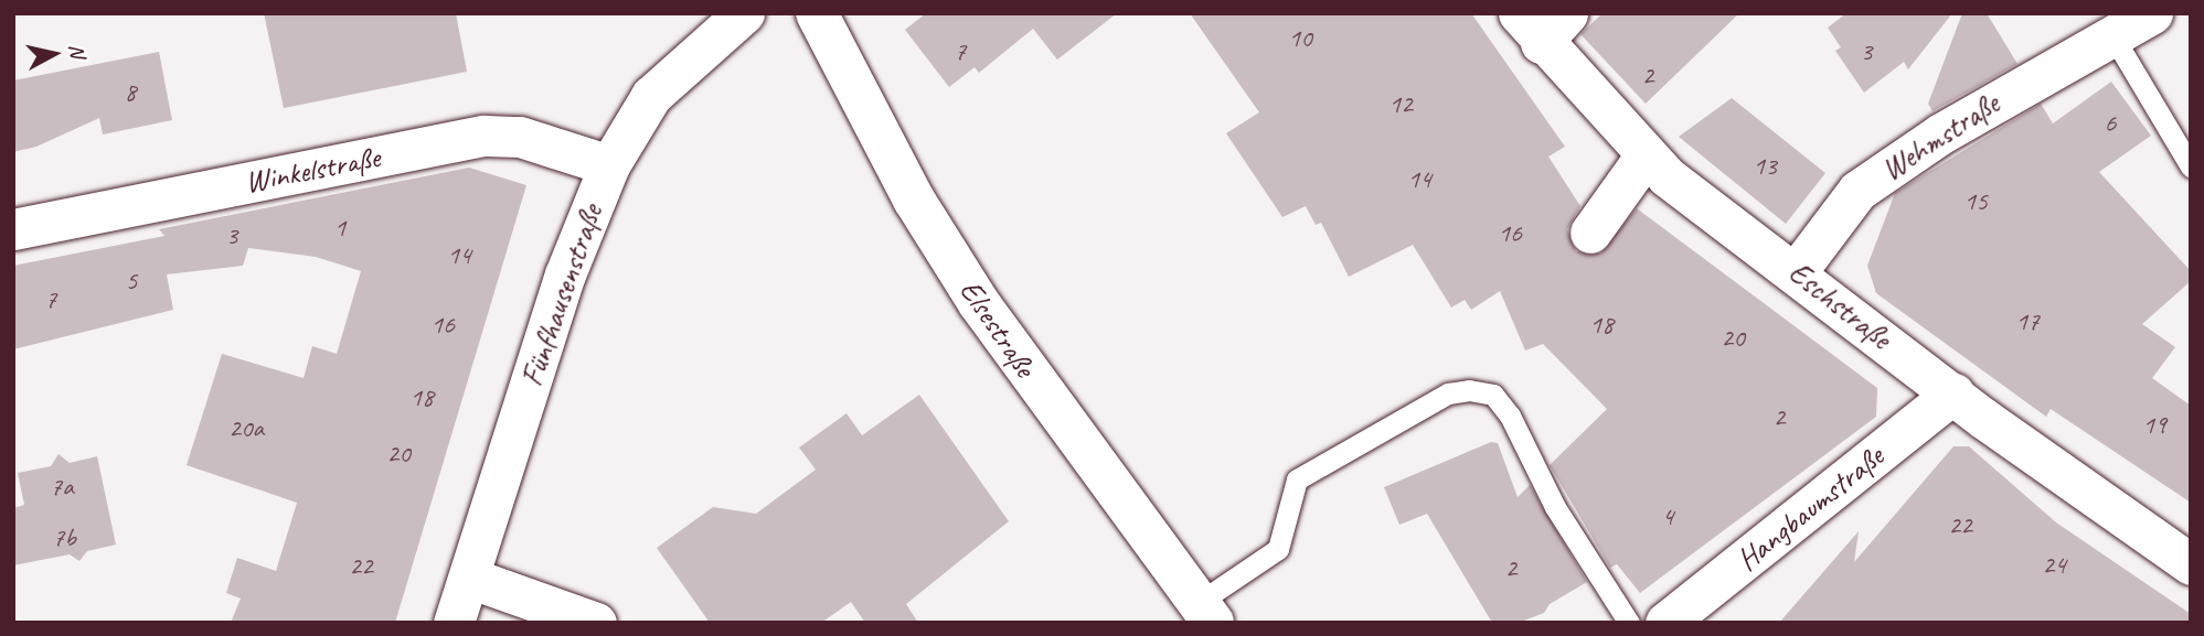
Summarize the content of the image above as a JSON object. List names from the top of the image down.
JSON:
{
  "streets": {
    "street": [
      "Wehmstraße",
      "Winkelstraße",
      "Fünfhausenstraße",
      "Eschstraße",
      "Elsestraße",
      "Hangbaumstraße"
    ]
  },
  "crossings": [
    ["Wehmstraße", "Eschstraße"],
    ["Winkelstraße", "Fünfhausenstraße"],
    ["Eschstraße", "Hangbaumstraße"]
  ],
  "house_numbers": [
    "10",
    "7",
    "3",
    "2",
    "8",
    "12",
    "6",
    "13",
    "14",
    "15",
    "1",
    "16",
    "3",
    "14",
    "5",
    "7",
    "17",
    "16",
    "18",
    "20",
    "18",
    "2",
    "19",
    "20a",
    "20",
    "7a",
    "4",
    "22",
    "7b",
    "24",
    "22",
    "2"
  ],
  "north": "right"
}
